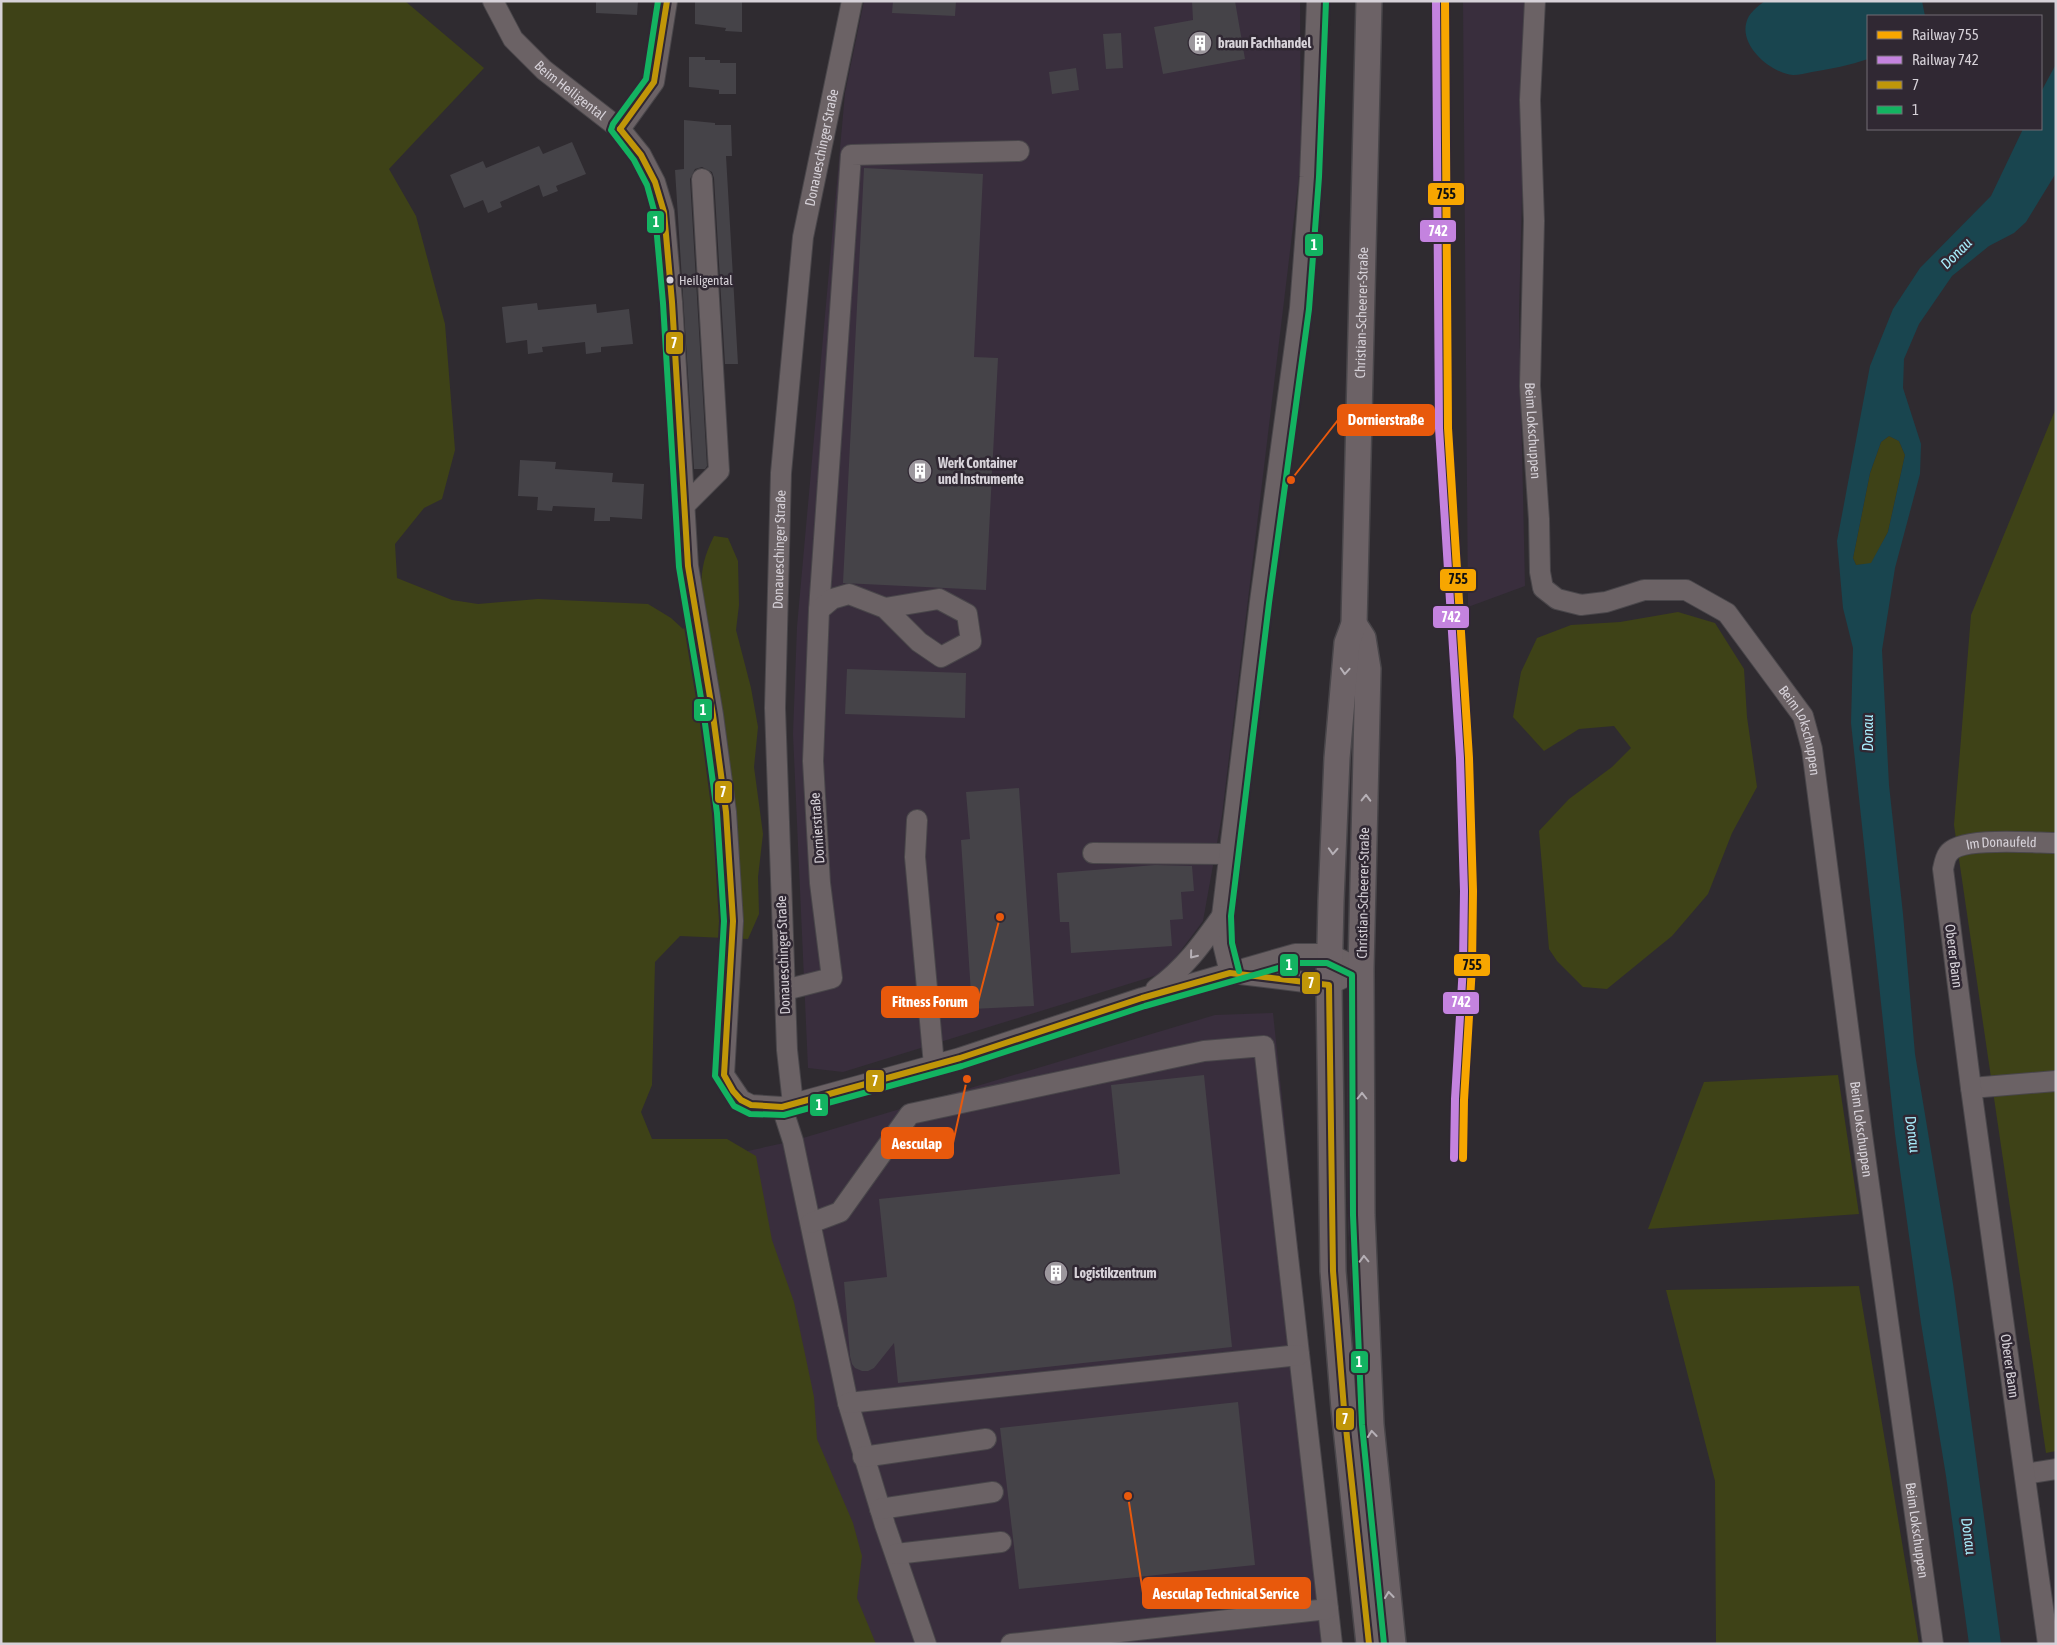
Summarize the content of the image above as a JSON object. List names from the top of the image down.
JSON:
{
  "streets": {
    "main road": ["Christian-Scheerer-Straße"],
    "street": [
      "Beim Heiligental",
      "Donaueschinger Straße",
      "Beim Lokschuppen",
      "Dornierstraße",
      "Im Donaufeld",
      "Oberer Bann"
    ]
  },
  "crossings": [
    ["Beim Heiligental", "Donaueschinger Straße"],
    ["Donaueschinger Straße", "Dornierstraße"],
    ["Im Donaufeld", "Oberer Bann"]
  ],
  "water": ["Donau"],
  "places": {
    "building": ["braun Fachhandel", "Werk Container und Instrumente", "Logistikzentrum"],
    "other": [
      "Heiligental",
      "Dornierstraße",
      "Fitness Forum",
      "Aesculap",
      "Aesculap Technical Service"
    ]
  },
  "lines": [
    "rail line 755",
    "rail line 742",
    "transit line 7",
    "transit line 1"
  ],
  "legend": [
    "Railway 755",
    "Railway 742",
    "7",
    "1"
  ]
}
